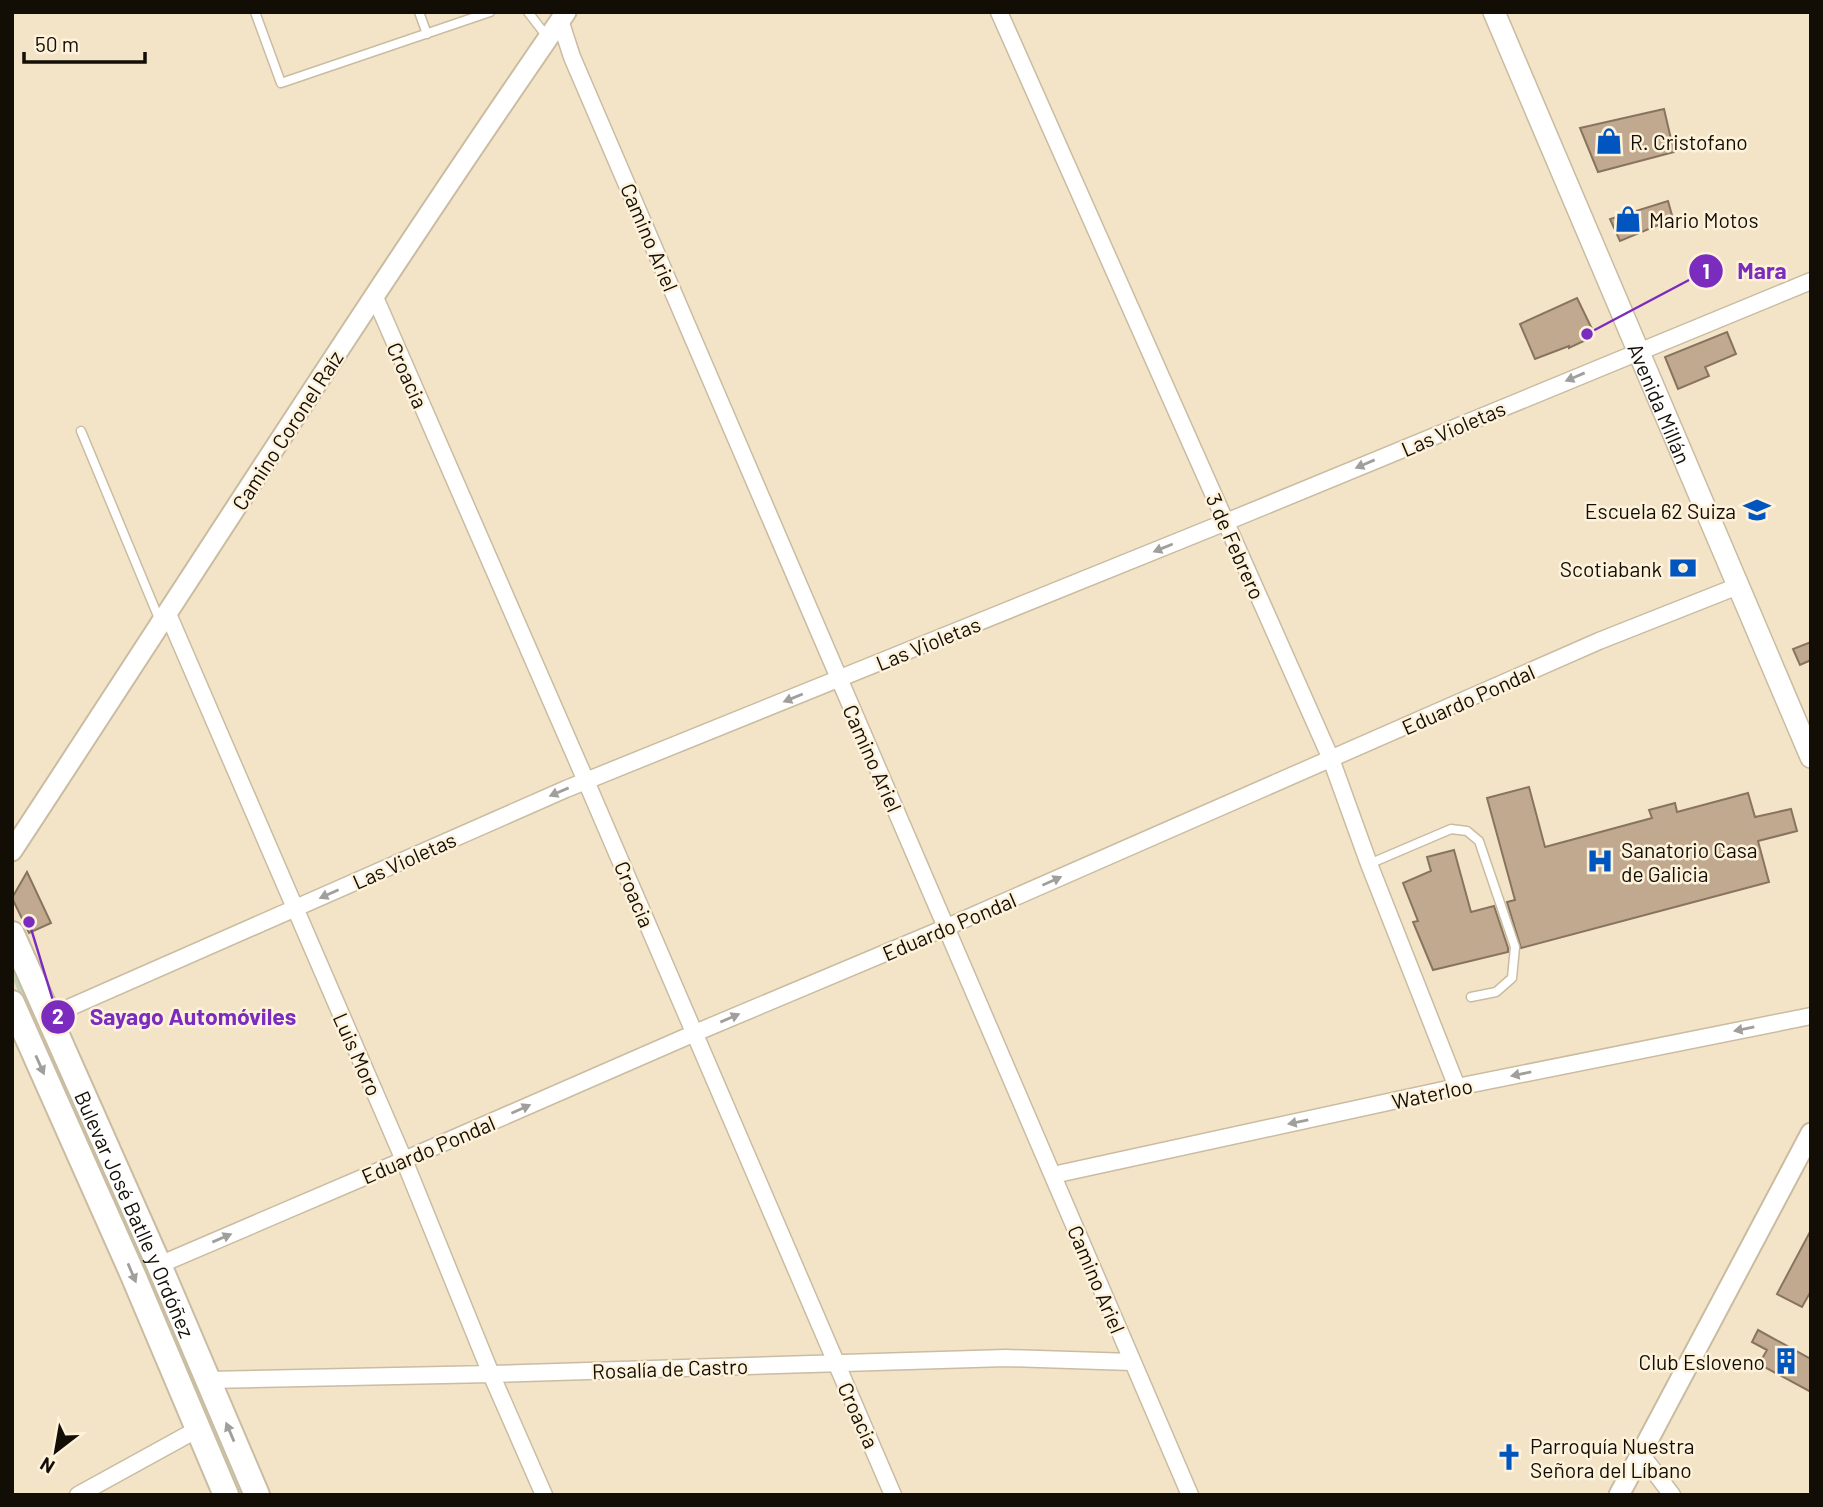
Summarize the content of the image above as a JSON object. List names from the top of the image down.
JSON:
{
  "streets": {
    "main road": ["Avenida Millán", "Bulevar José Batlle y Ordóñez"],
    "street": [
      "Camino Ariel",
      "Croacia",
      "Las Violetas",
      "Camino Coronel Raíz",
      "3 de Febrero",
      "Eduardo Pondal",
      "Luis Moro",
      "Waterloo",
      "Rosalía de Castro"
    ]
  },
  "crossings": [
    ["Camino Ariel", "Las Violetas"],
    ["Camino Ariel", "Camino Coronel Raíz"],
    ["Camino Ariel", "Eduardo Pondal"],
    ["Camino Ariel", "Waterloo"],
    ["Camino Ariel", "Rosalía de Castro"],
    ["Croacia", "Las Violetas"],
    ["Croacia", "Camino Coronel Raíz"],
    ["Croacia", "Eduardo Pondal"],
    ["Croacia", "Rosalía de Castro"],
    ["Avenida Millán", "Las Violetas"],
    ["Avenida Millán", "Eduardo Pondal"],
    ["Las Violetas", "3 de Febrero"],
    ["Las Violetas", "Luis Moro"],
    ["Las Violetas", "Bulevar José Batlle y Ordóñez"],
    ["Camino Coronel Raíz", "Luis Moro"],
    ["3 de Febrero", "Eduardo Pondal"],
    ["3 de Febrero", "Waterloo"],
    ["Eduardo Pondal", "Luis Moro"],
    ["Eduardo Pondal", "Bulevar José Batlle y Ordóñez"],
    ["Luis Moro", "Rosalía de Castro"],
    ["Bulevar José Batlle y Ordóñez", "Rosalía de Castro"]
  ],
  "one_way": ["Las Violetas", "Eduardo Pondal", "Waterloo"],
  "places": {
    "shop": ["R. Cristofano", "Mario Motos"],
    "other": ["Mara", "Sayago Automóviles"],
    "school or university": ["Escuela 62 Suiza"],
    "bank": ["Scotiabank"],
    "hospital": ["Sanatorio Casa de Galicia"],
    "building": ["Club Esloveno"],
    "church": ["Parroquía Nuestra Señora del Líbano"]
  },
  "scale_bar": "50 m",
  "north": "bottom left"
}
